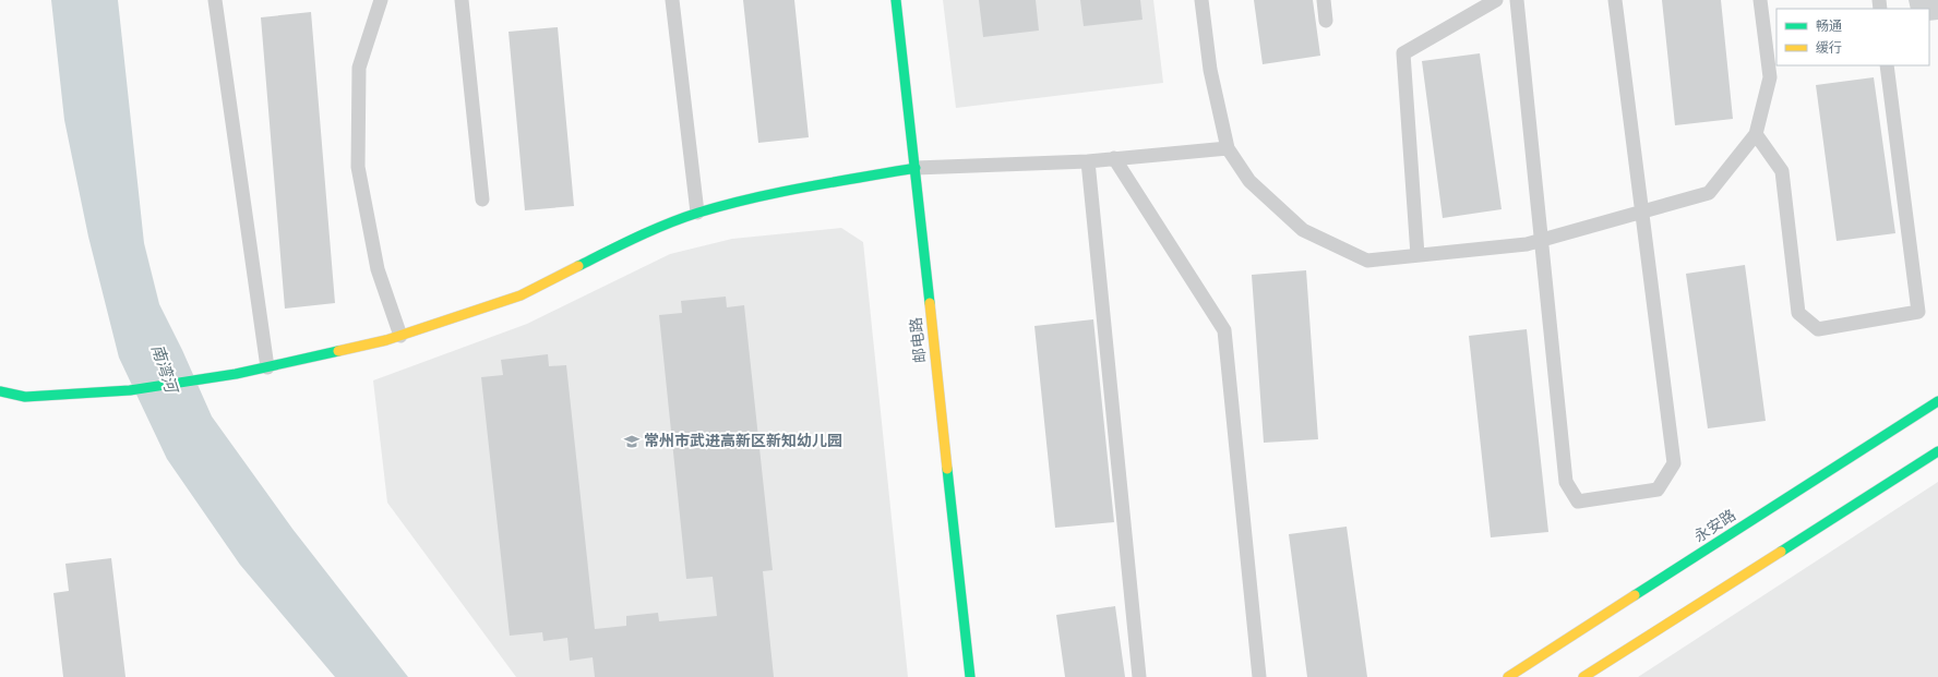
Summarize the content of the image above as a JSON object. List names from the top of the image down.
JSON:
{
  "streets": {
    "street": ["邮电路", "永安路"]
  },
  "water": ["南湾河"],
  "places": {
    "school or university": ["常州市武进高新区新知幼儿园"]
  },
  "legend": ["畅通", "缓行"]
}
